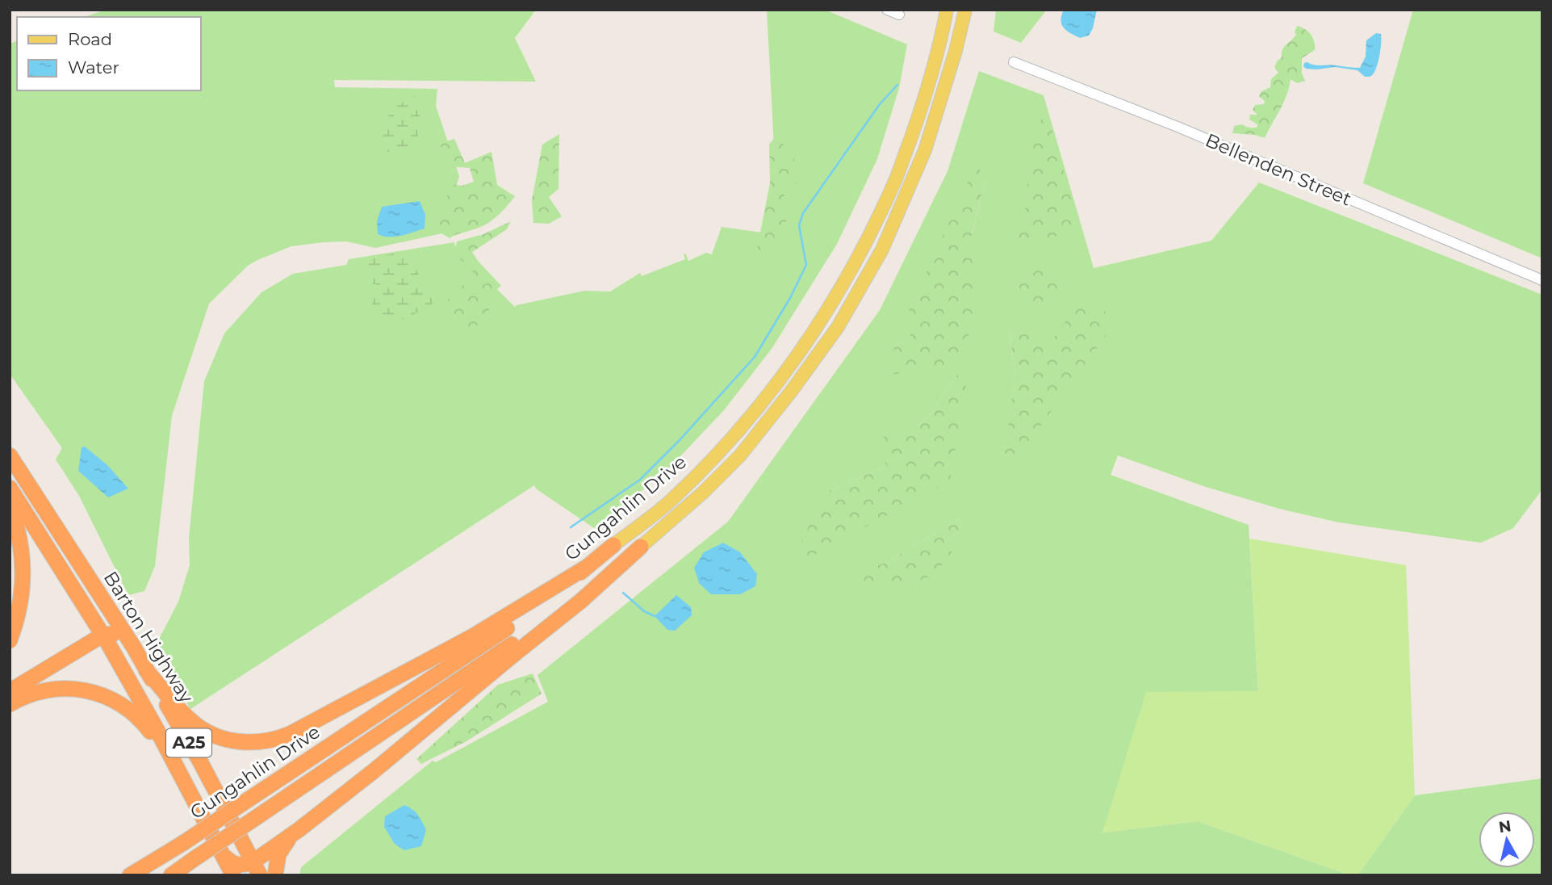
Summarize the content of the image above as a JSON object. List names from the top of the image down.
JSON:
{
  "streets": {
    "highway": ["Gungahlin Drive", "Barton Highway", "A25"],
    "street": ["Bellenden Street"]
  },
  "legend": ["Road", "Water"],
  "north": "top"
}
